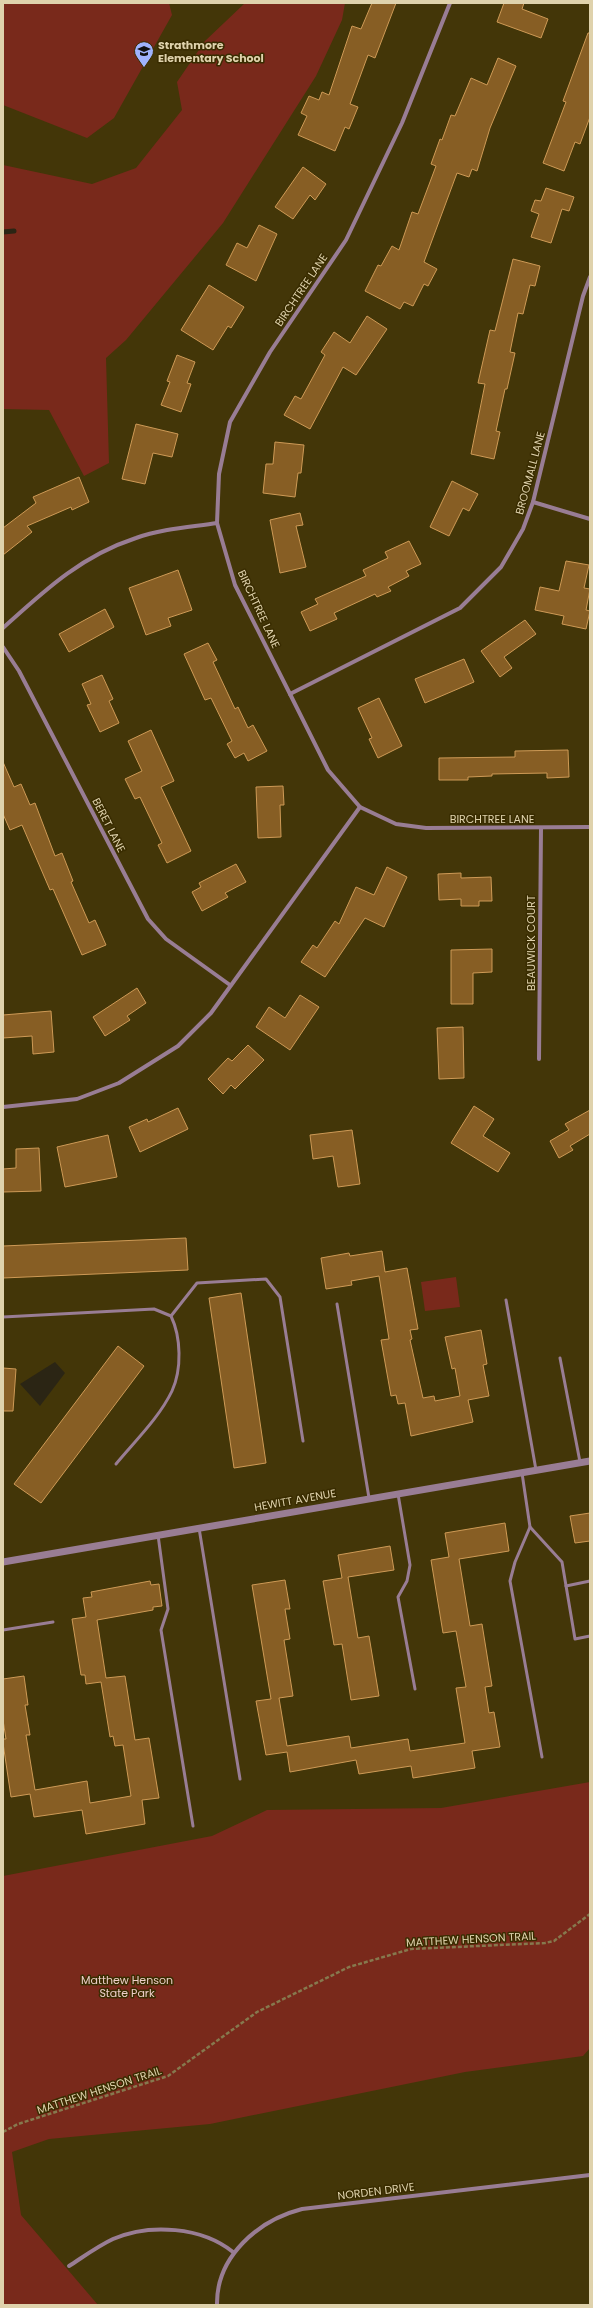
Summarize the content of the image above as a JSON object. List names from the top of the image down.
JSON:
{
  "streets": {
    "street": [
      "BIRCHTREE LANE",
      "BROOMALL LANE",
      "BERET LANE",
      "BEAUWICK COURT",
      "HEWITT AVENUE",
      "NORDEN DRIVE"
    ],
    "path": ["MATTHEW HENSON TRAIL"]
  },
  "crossings": [
    ["BIRCHTREE LANE", "BROOMALL LANE"],
    ["BIRCHTREE LANE", "BEAUWICK COURT"]
  ],
  "parks": ["Matthew Henson State Park"],
  "places": {
    "school or university": ["Strathmore Elementary School"]
  }
}
